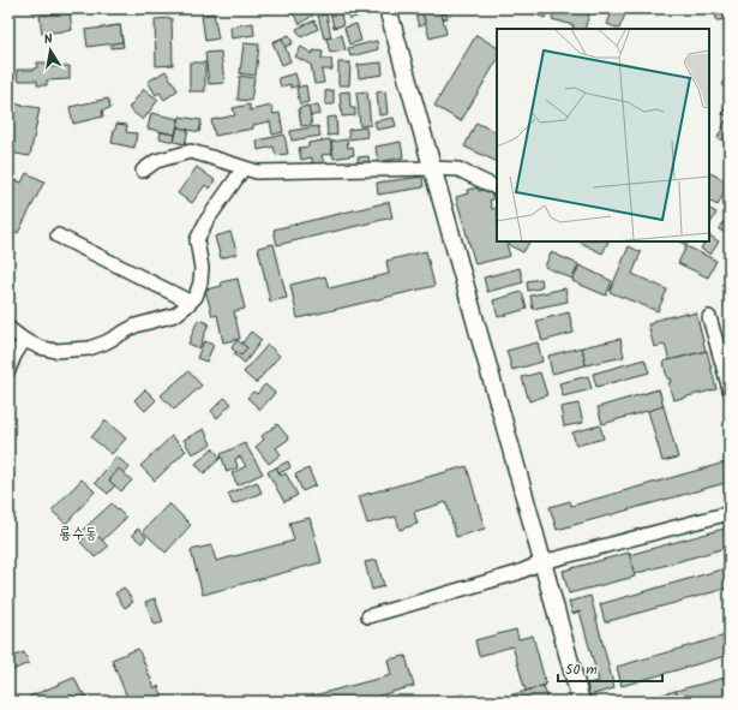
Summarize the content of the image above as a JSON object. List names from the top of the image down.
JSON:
{
  "districts": ["룡수동"],
  "scale_bar": "50 m",
  "north": "top"
}
